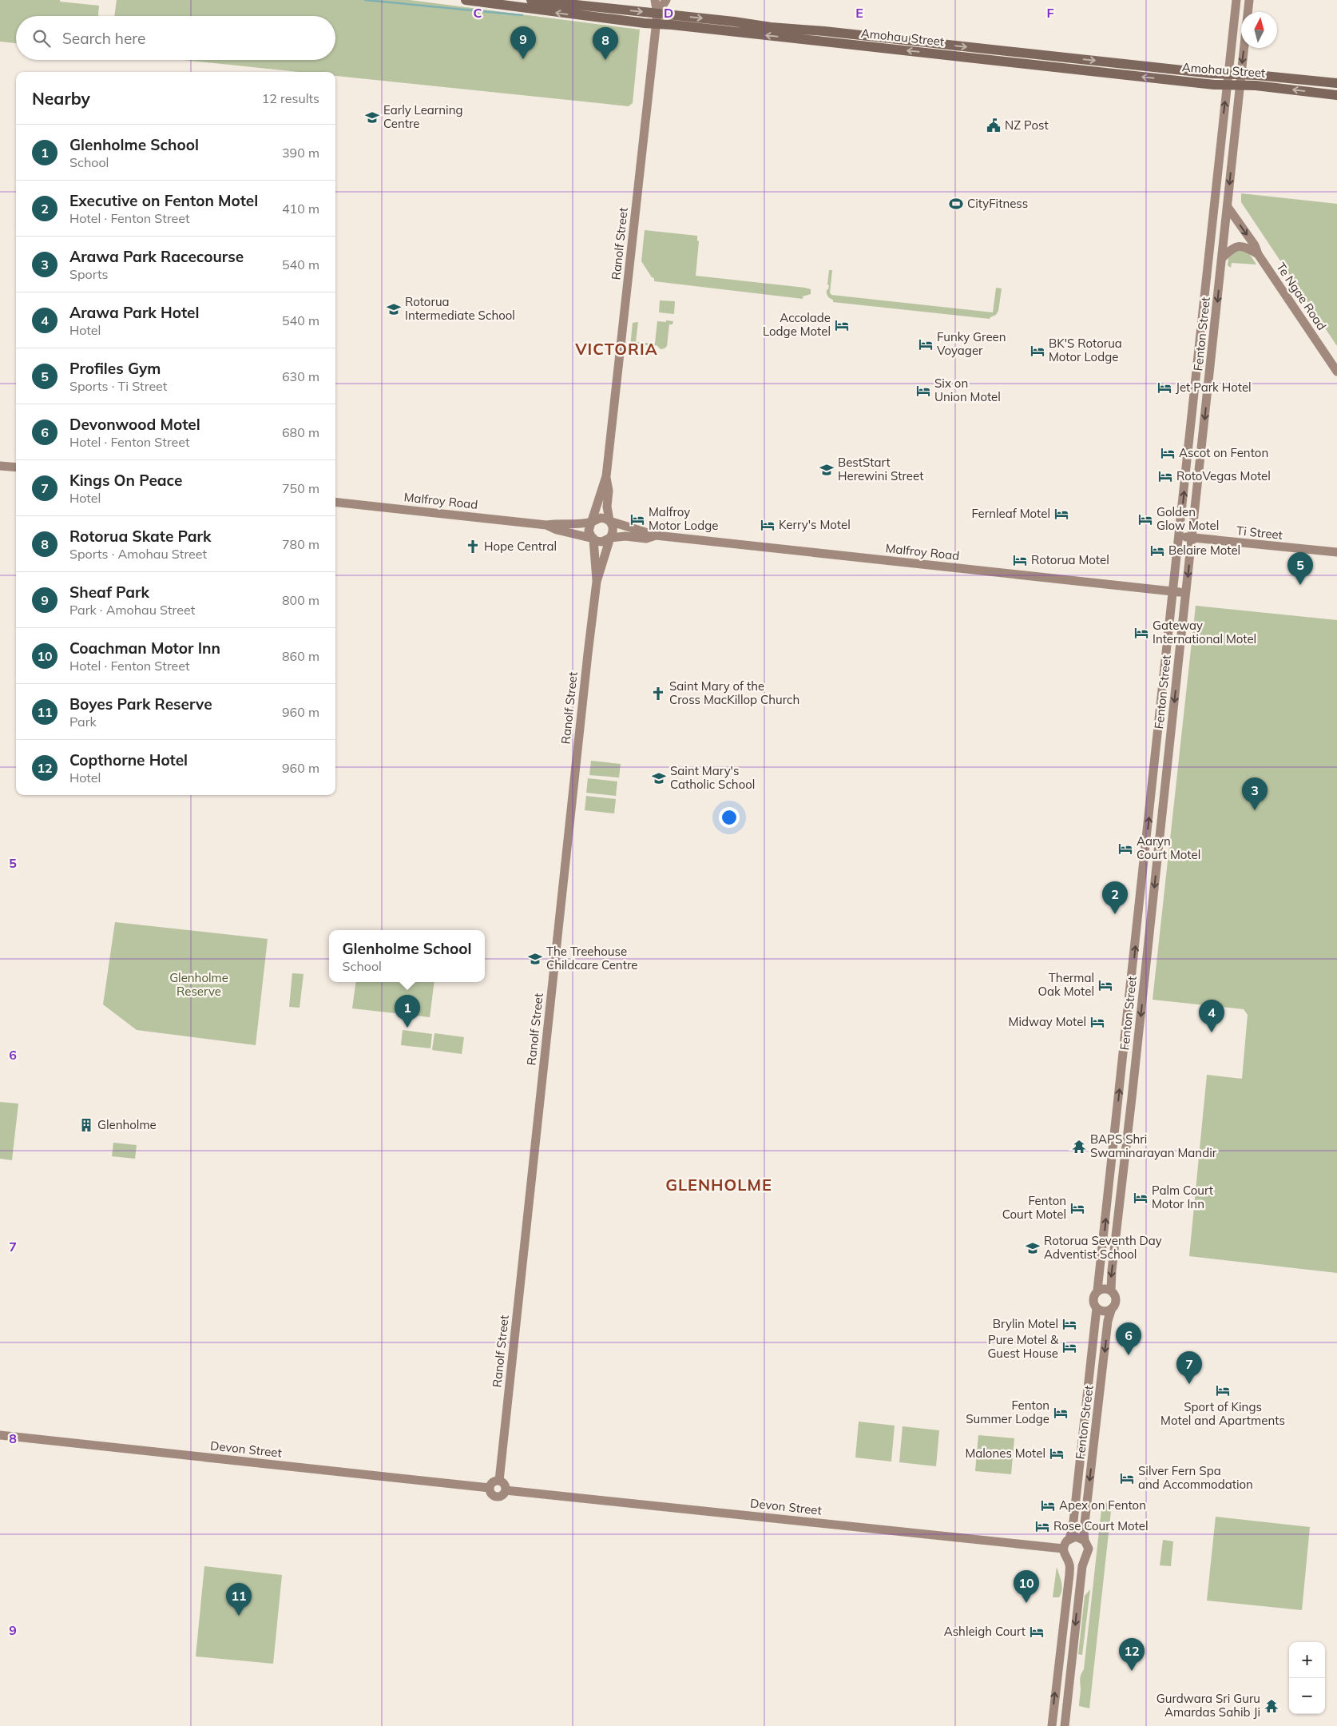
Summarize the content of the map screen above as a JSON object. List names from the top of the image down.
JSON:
{
  "streets": {
    "main road": [
      "Amohau Street",
      "Ranolf Street",
      "Te Ngae Road",
      "Fenton Street",
      "Malfroy Road",
      "Ti Street",
      "Devon Street"
    ]
  },
  "crossings": [
    ["Amohau Street", "Ranolf Street"],
    ["Amohau Street", "Fenton Street"],
    ["Ranolf Street", "Malfroy Road"],
    ["Ranolf Street", "Devon Street"],
    ["Te Ngae Road", "Fenton Street"],
    ["Fenton Street", "Malfroy Road"],
    ["Fenton Street", "Ti Street"],
    ["Fenton Street", "Devon Street"]
  ],
  "districts": ["VICTORIA", "GLENHOLME"],
  "parks": ["Glenholme Reserve"],
  "places": {
    "school or university": [
      "Early Learning Centre",
      "Rotorua Intermediate School",
      "BestStart Herewini Street",
      "Saint Mary's Catholic School",
      "The Treehouse Childcare Centre",
      "Rotorua Seventh Day Adventist School"
    ],
    "public building": ["NZ Post"],
    "sports": ["CityFitness"],
    "hotel": [
      "Accolade Lodge Motel",
      "Funky Green Voyager",
      "BK'S Rotorua Motor Lodge",
      "Jet Park Hotel",
      "Six on Union Motel",
      "Ascot on Fenton",
      "RotoVegas Motel",
      "Fernleaf Motel",
      "Malfroy Motor Lodge",
      "Golden Glow Motel",
      "Kerry's Motel",
      "Belaire Motel",
      "Rotorua Motel",
      "Gateway International Motel",
      "Aaryn Court Motel",
      "Thermal Oak Motel",
      "Midway Motel",
      "Palm Court Motor Inn",
      "Fenton Court Motel",
      "Brylin Motel",
      "Pure Motel & Guest House",
      "Sport of Kings Motel and Apartments",
      "Fenton Summer Lodge",
      "Malones Motel",
      "Silver Fern Spa and Accommodation",
      "Apex on Fenton",
      "Rose Court Motel",
      "Ashleigh Court"
    ],
    "church": ["Hope Central", "Saint Mary of the Cross MacKillop Church"],
    "building": ["Glenholme"],
    "temple": ["BAPS Shri Swaminarayan Mandir", "Gurdwara Sri Guru Amardas Sahib Ji"]
  },
  "north": "top",
  "page": {
    "search": "Search here",
    "pins": [
      "9",
      "8",
      "5",
      "3",
      "2",
      "1",
      "4",
      "6",
      "7",
      "10",
      "11",
      "12"
    ],
    "heading": ["Nearby", "12 results"],
    "list": [
      {
        "mark": "1",
        "name": "Glenholme School",
        "note": "School",
        "value": "390 m"
      },
      {
        "mark": "2",
        "name": "Executive on Fenton Motel",
        "note": "Hotel · Fenton Street",
        "value": "410 m"
      },
      {
        "mark": "3",
        "name": "Arawa Park Racecourse",
        "note": "Sports",
        "value": "540 m"
      },
      {
        "mark": "4",
        "name": "Arawa Park Hotel",
        "note": "Hotel",
        "value": "540 m"
      },
      {
        "mark": "5",
        "name": "Profiles Gym",
        "note": "Sports · Ti Street",
        "value": "630 m"
      },
      {
        "mark": "6",
        "name": "Devonwood Motel",
        "note": "Hotel · Fenton Street",
        "value": "680 m"
      },
      {
        "mark": "7",
        "name": "Kings On Peace",
        "note": "Hotel",
        "value": "750 m"
      },
      {
        "mark": "8",
        "name": "Rotorua Skate Park",
        "note": "Sports · Amohau Street",
        "value": "780 m"
      },
      {
        "mark": "9",
        "name": "Sheaf Park",
        "note": "Park · Amohau Street",
        "value": "800 m"
      },
      {
        "mark": "10",
        "name": "Coachman Motor Inn",
        "note": "Hotel · Fenton Street",
        "value": "860 m"
      },
      {
        "mark": "11",
        "name": "Boyes Park Reserve",
        "note": "Park",
        "value": "960 m"
      },
      {
        "mark": "12",
        "name": "Copthorne Hotel",
        "note": "Hotel",
        "value": "960 m"
      }
    ],
    "popup": ["Glenholme School", "School"],
    "map_buttons": ["+", "−"]
  },
  "grid": {
    "columns": [
      "C",
      "D",
      "E",
      "F"
    ],
    "rows": [
      "5",
      "6",
      "7",
      "8",
      "9"
    ]
  }
}
